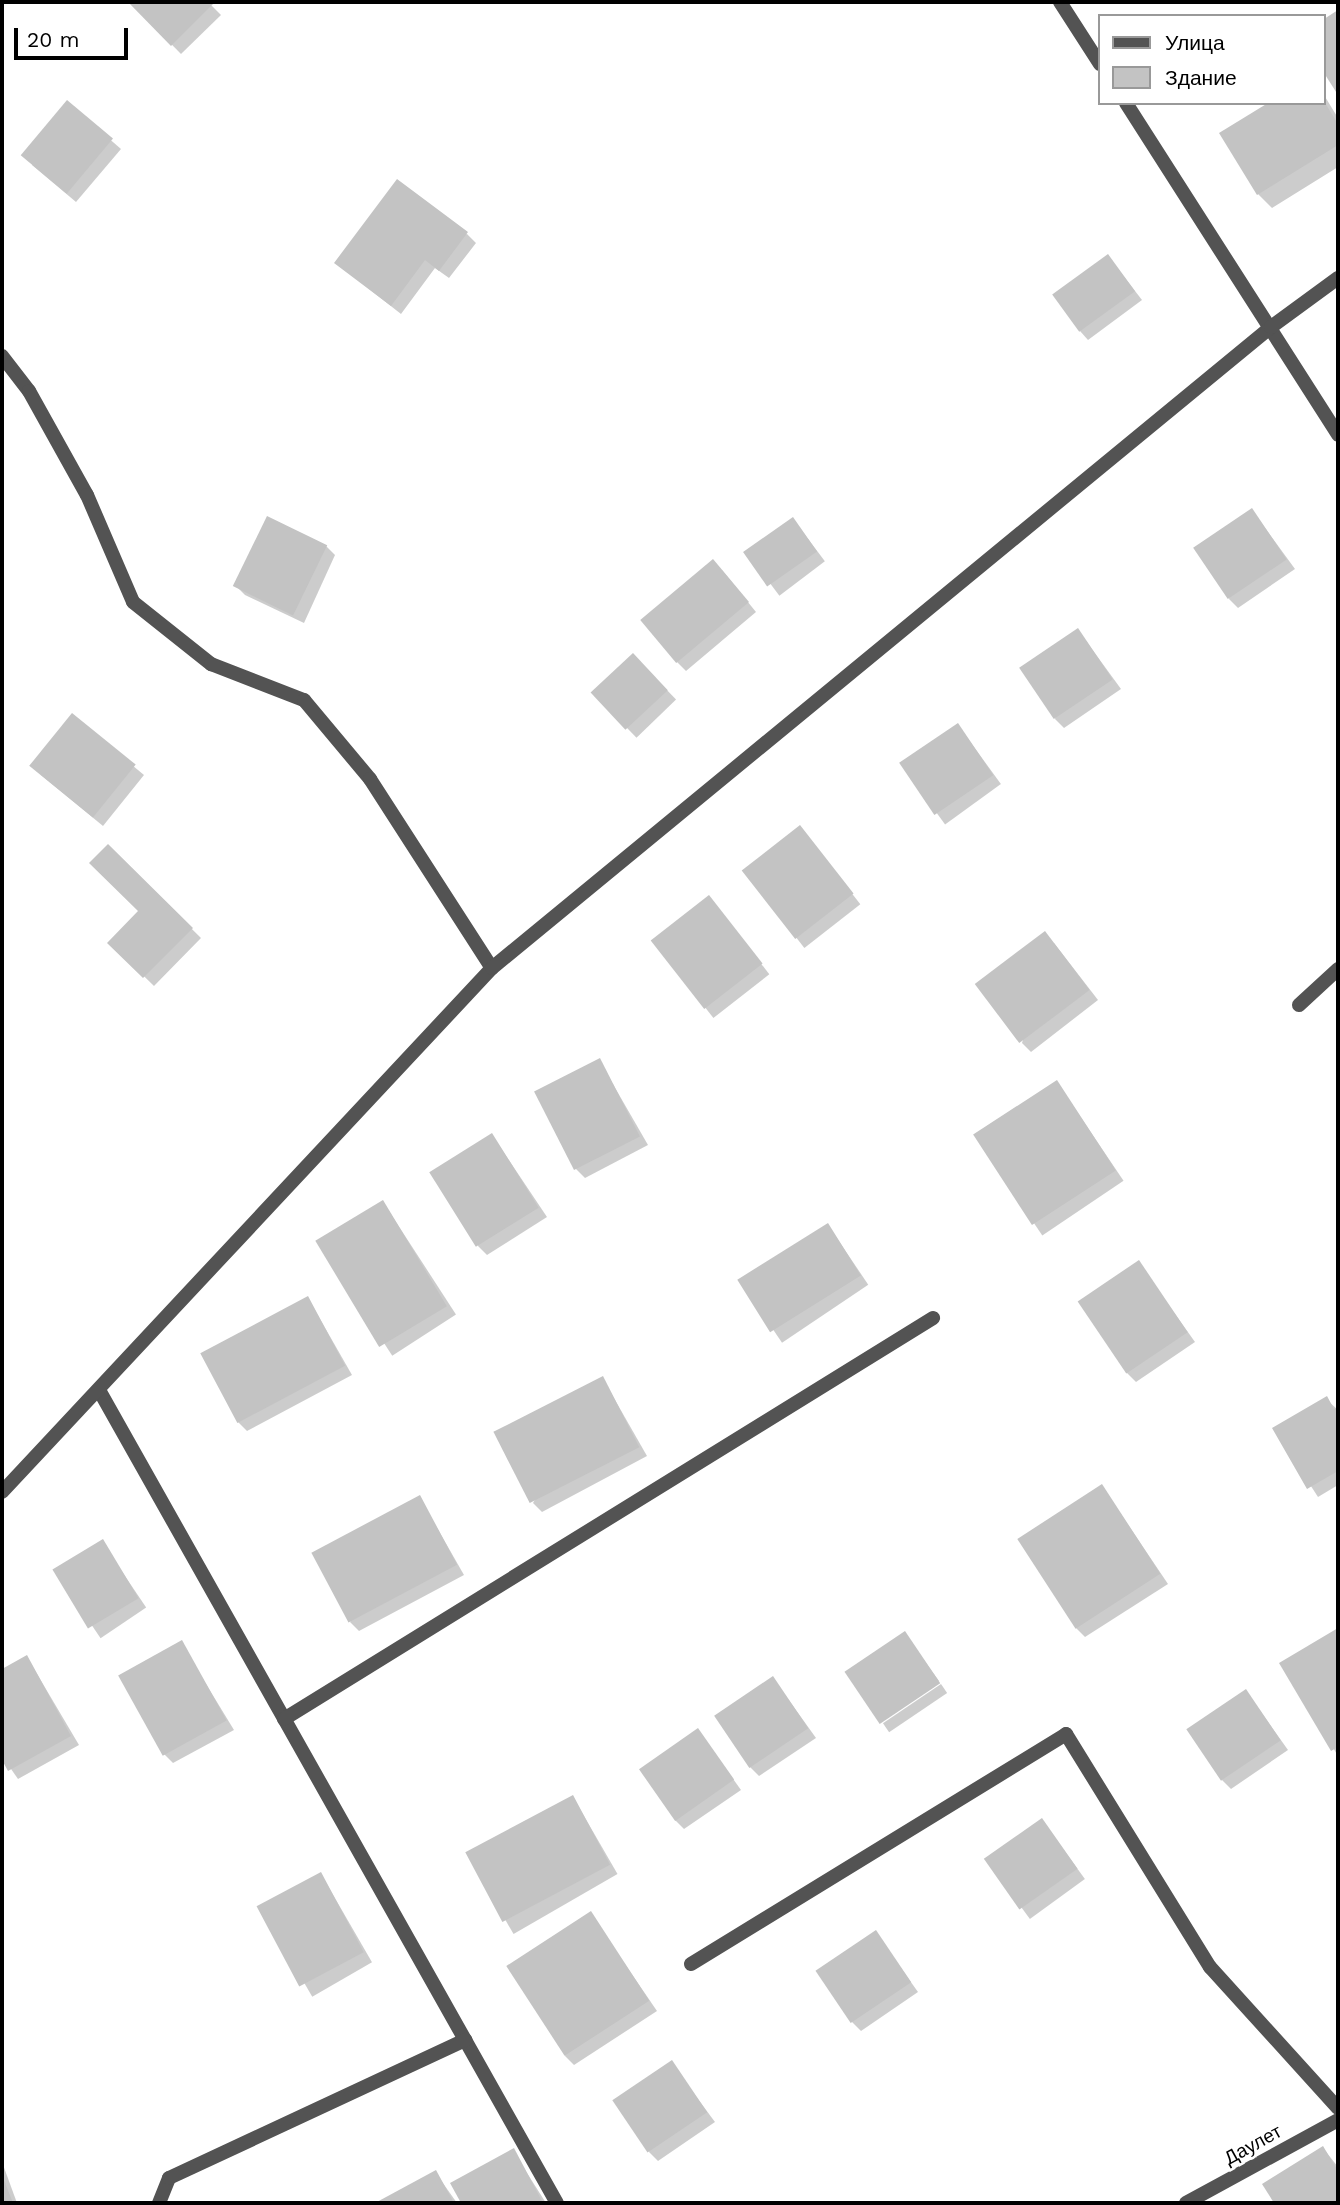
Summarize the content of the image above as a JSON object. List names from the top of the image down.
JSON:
{
  "streets": {
    "street": ["Даулет"]
  },
  "legend": ["Улица", "Здание"],
  "scale_bar": "20 m"
}
